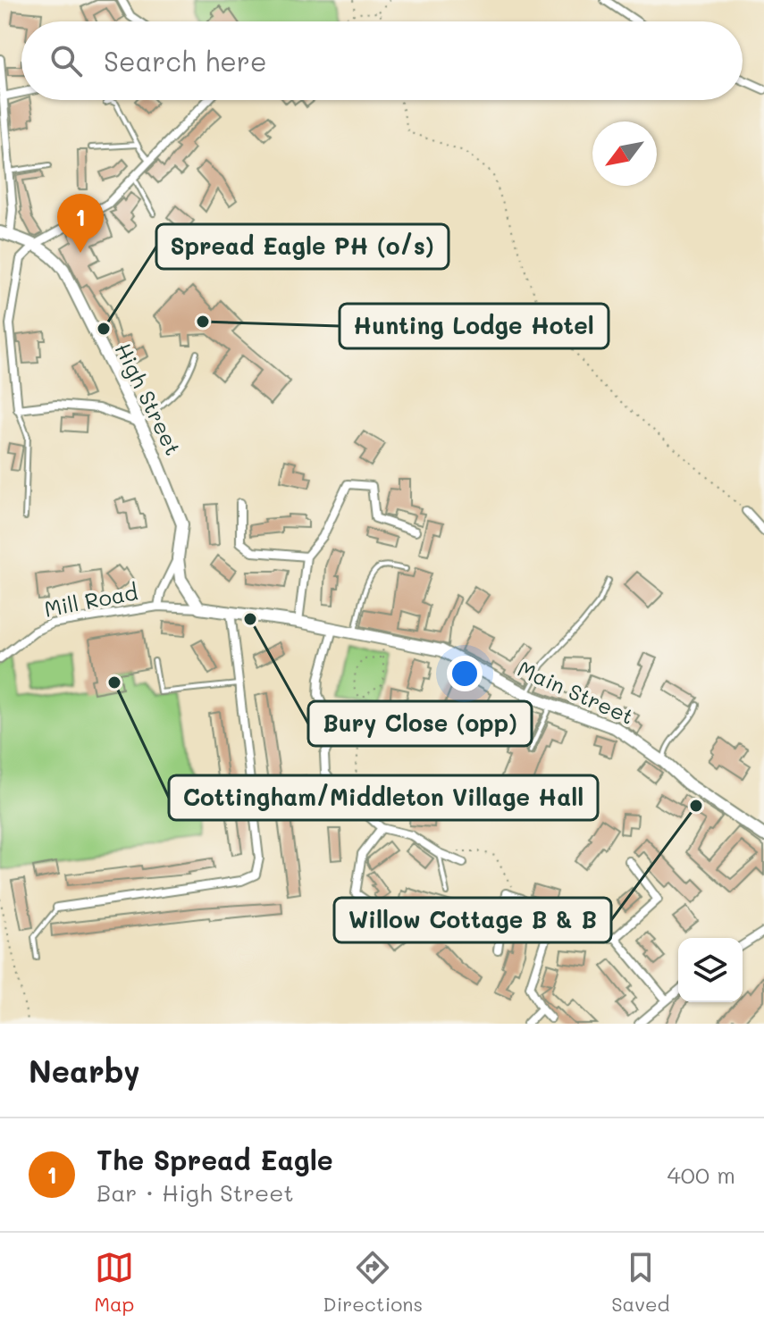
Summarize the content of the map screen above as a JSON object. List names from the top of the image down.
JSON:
{
  "streets": {
    "main road": ["High Street", "Main Street"],
    "street": ["Mill Road"]
  },
  "crossings": [
    ["High Street", "Mill Road"],
    ["High Street", "Main Street"],
    ["Mill Road", "Main Street"]
  ],
  "places": [
    "Hunting Lodge Hotel",
    "Spread Eagle PH (o/s)",
    "Bury Close (opp)",
    "Cottingham/Middleton Village Hall",
    "Willow Cottage B & B"
  ],
  "north": "bottom left",
  "page": {
    "search": "Search here",
    "pins": "1",
    "heading": "Nearby",
    "list": [
      {
        "mark": "1",
        "name": "The Spread Eagle",
        "note": "Bar · High Street",
        "value": "400 m"
      }
    ],
    "nav": ["Map", "Directions", "Saved"]
  }
}
